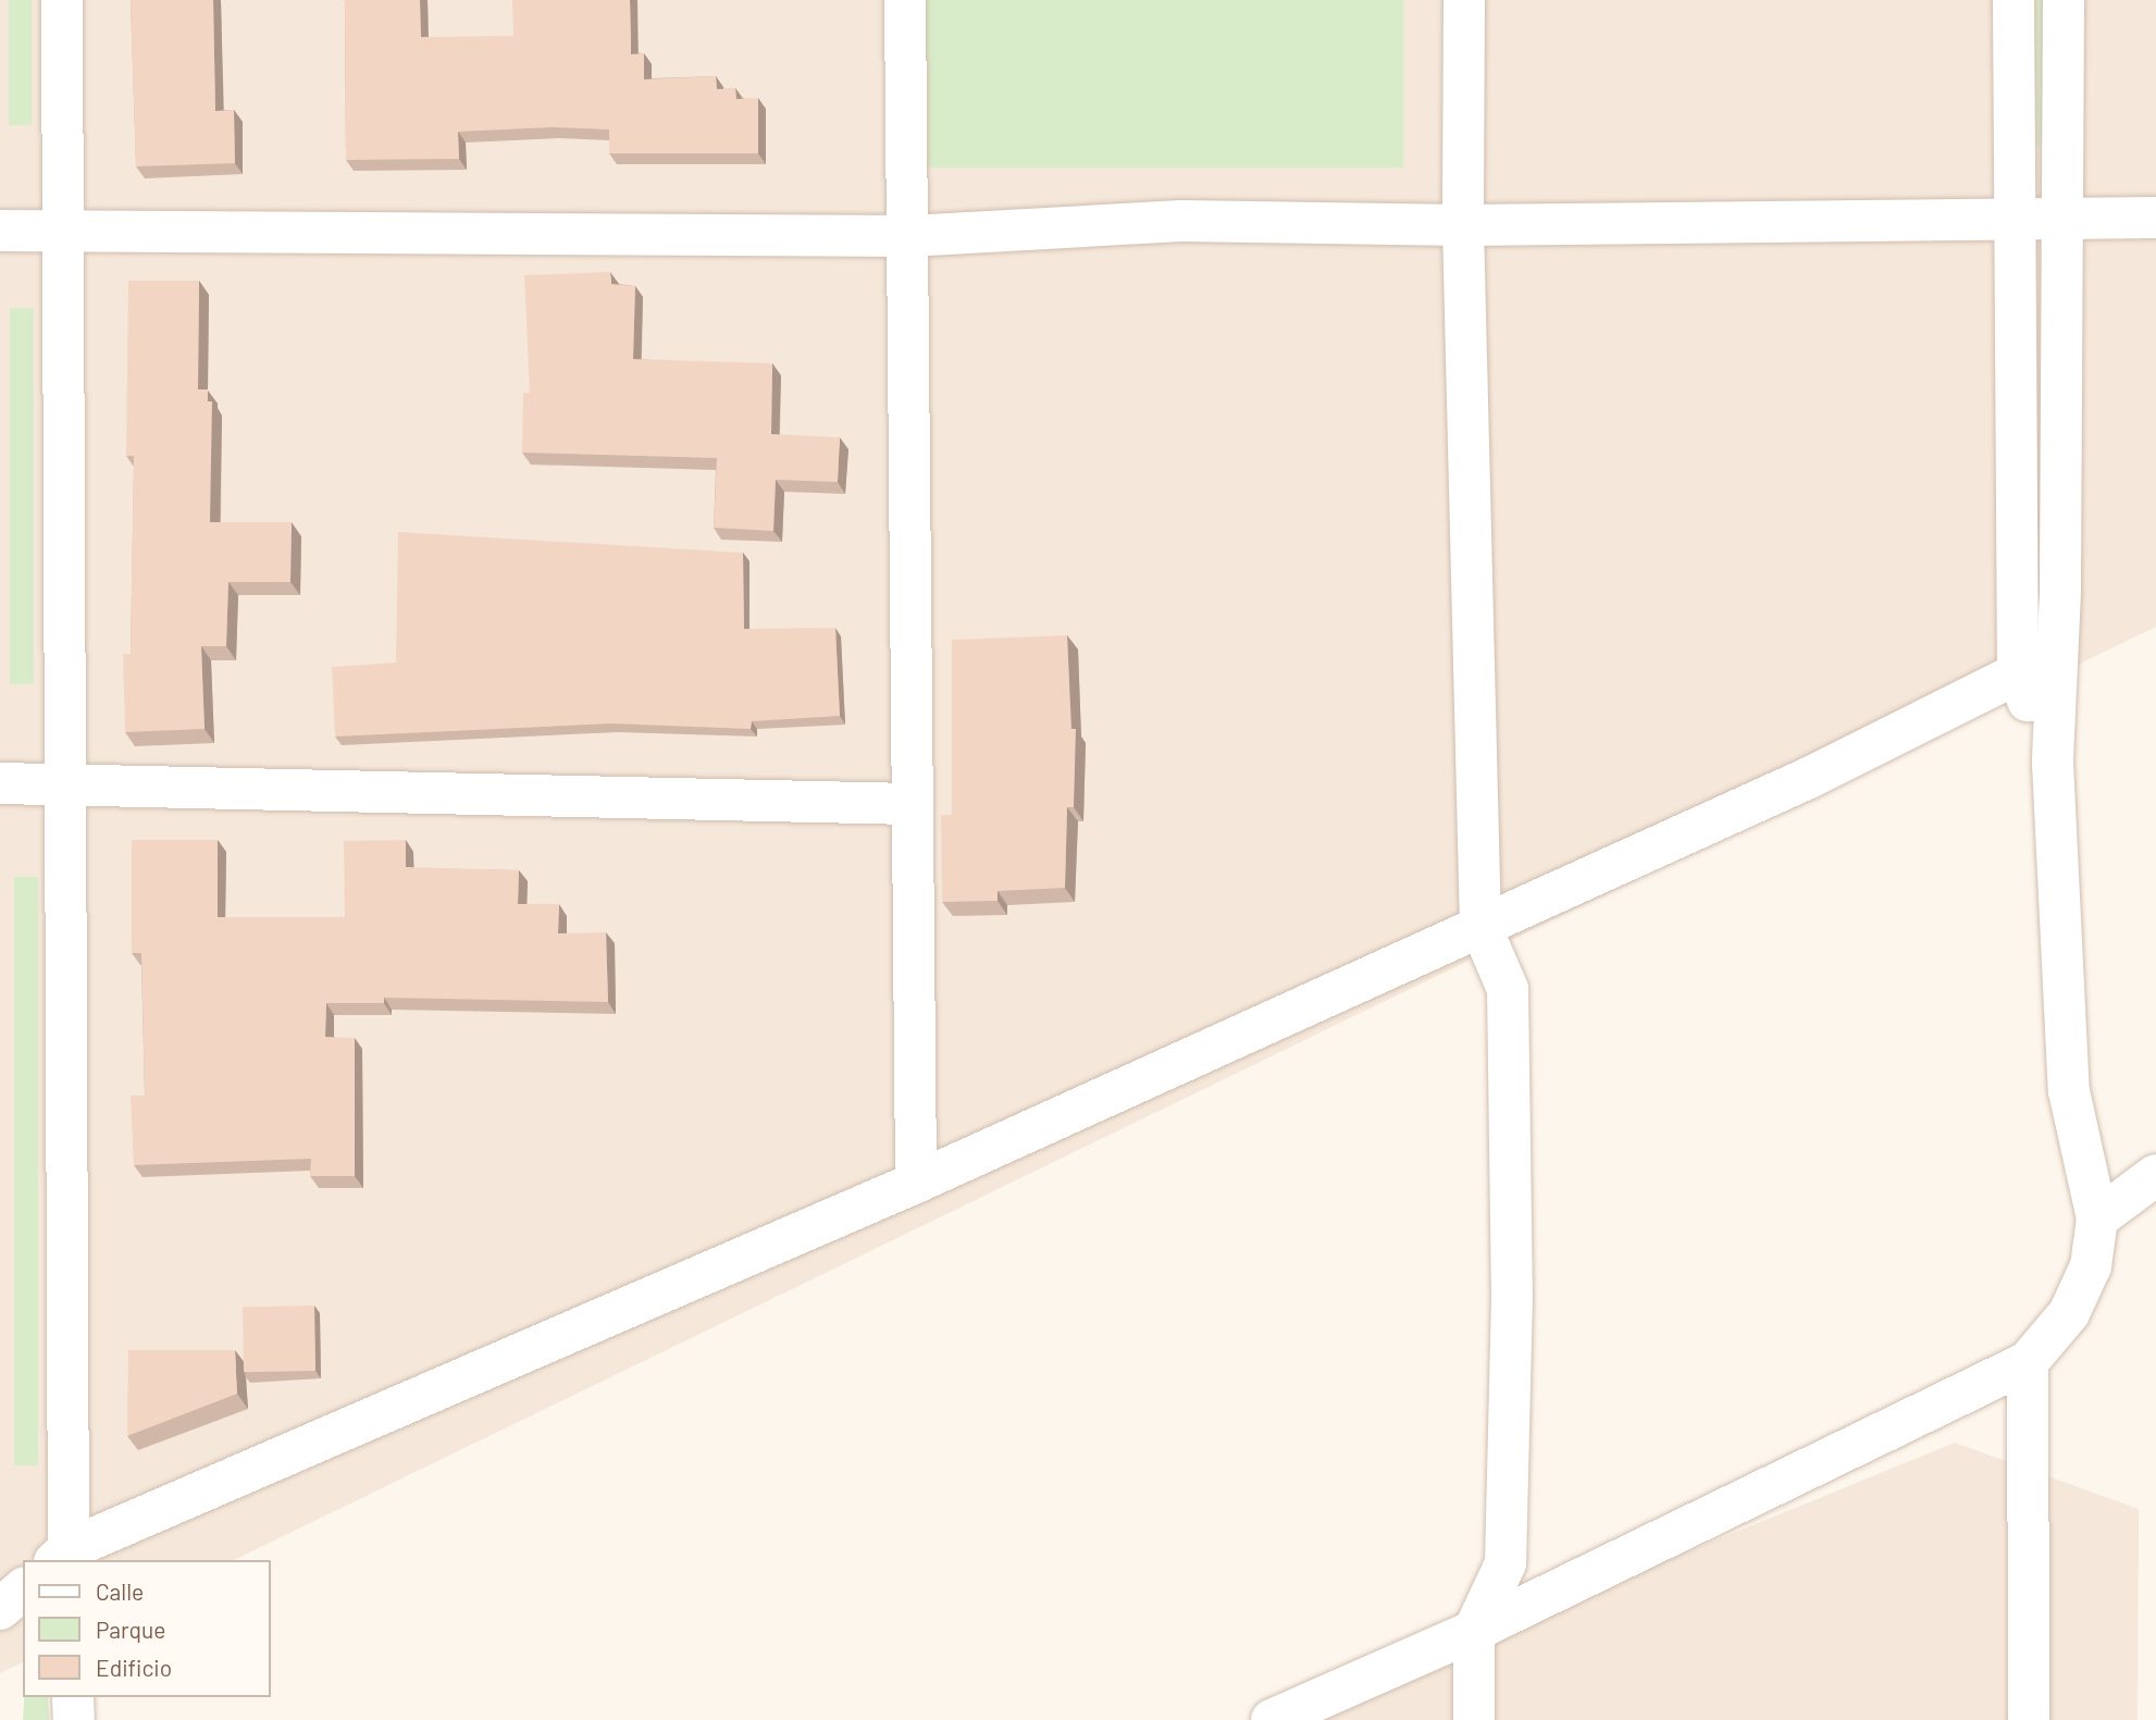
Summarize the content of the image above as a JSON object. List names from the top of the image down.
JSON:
{
  "legend": ["Calle", "Parque", "Edificio"]
}
